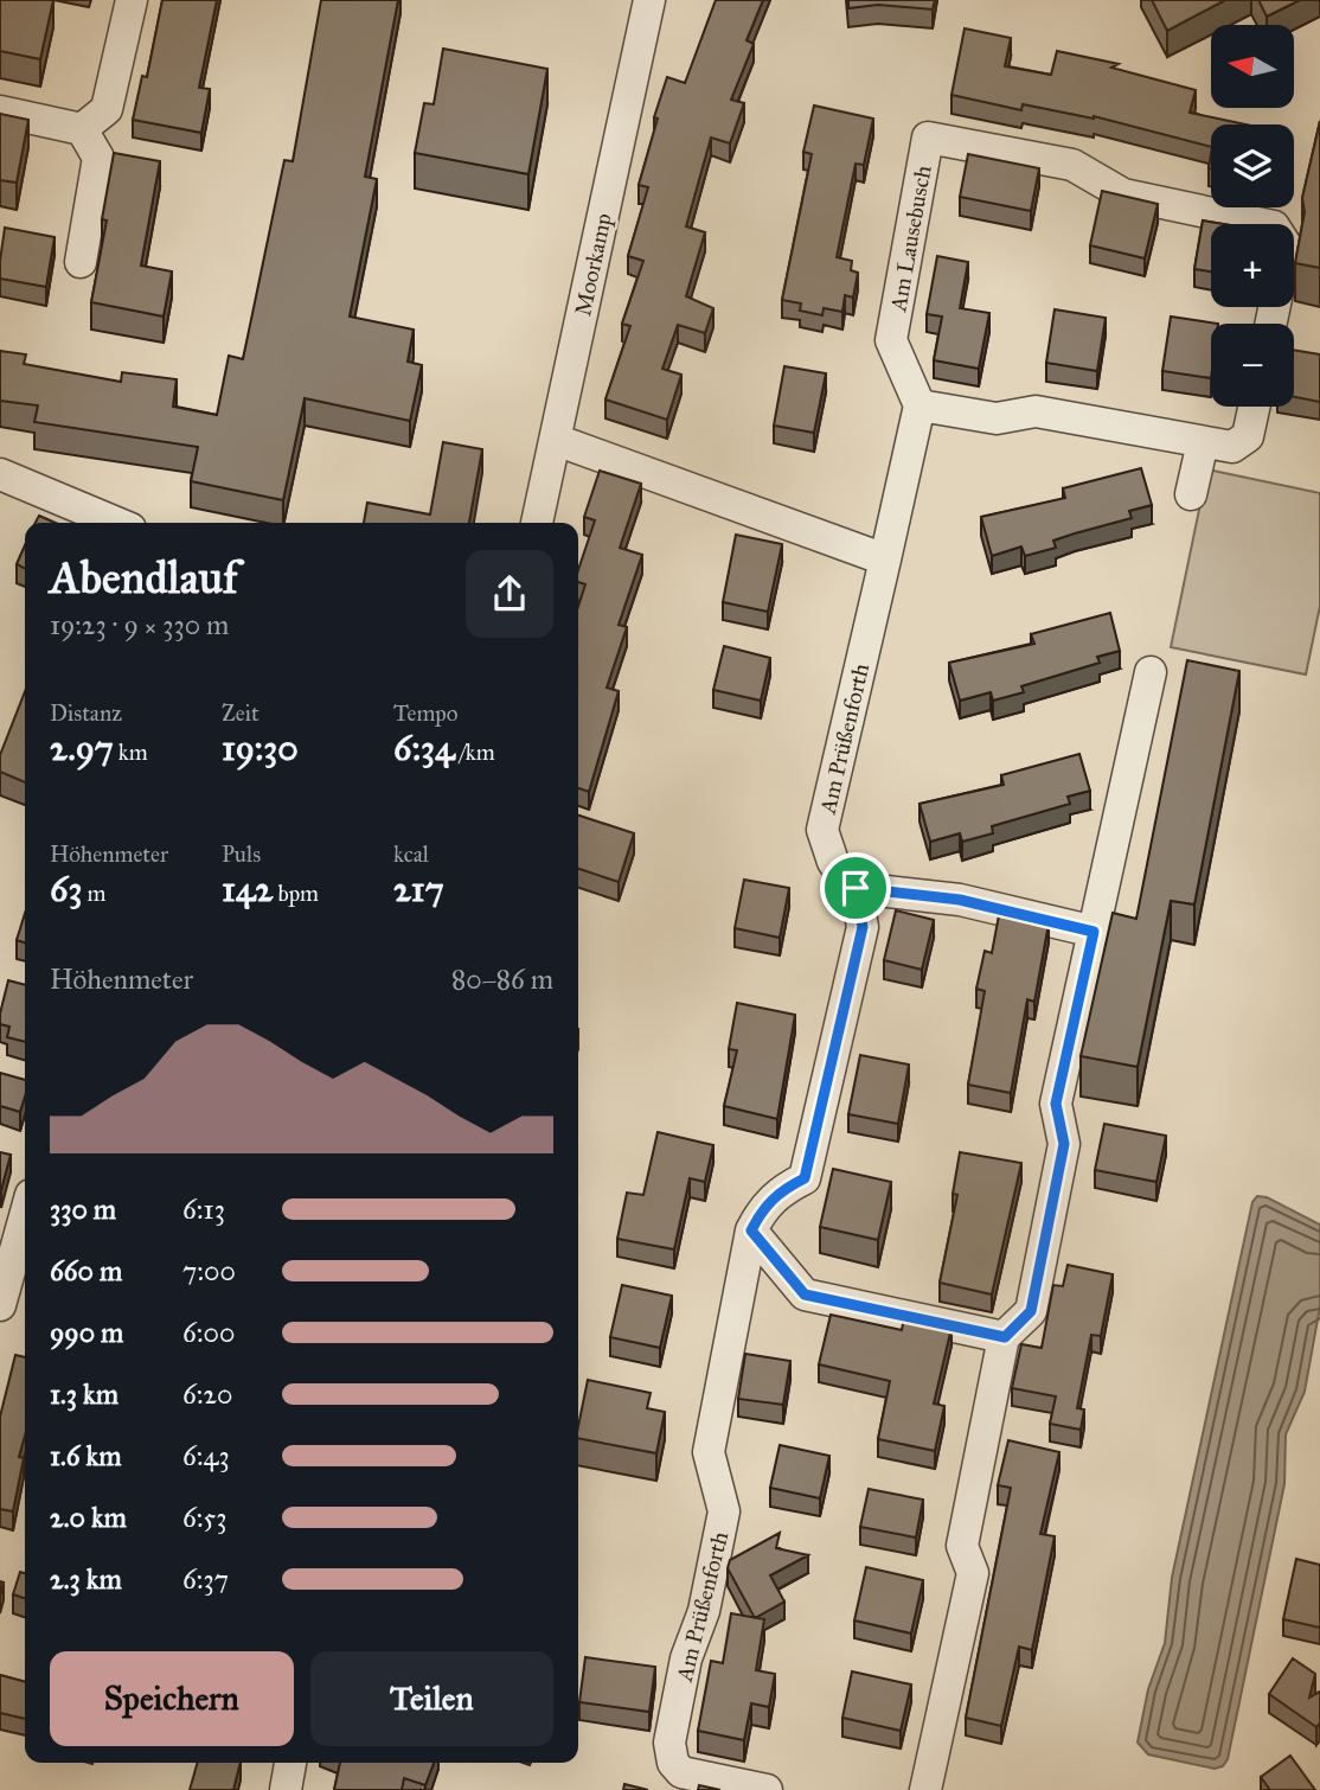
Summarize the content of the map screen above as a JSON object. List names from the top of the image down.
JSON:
{
  "streets": {
    "street": ["Am Lausebusch", "Moorkamp", "Am Prüßenforth"]
  },
  "north": "left",
  "page": {
    "map_buttons": ["+", "−"],
    "heading": ["Abendlauf", "19:23 · 9 × 330 m"],
    "stats": [
      ["Distanz", "2.97 km"],
      ["Zeit", "19:30"],
      ["Tempo", "6:34 /km"],
      ["Höhenmeter", "63 m"],
      ["Puls", "142 bpm"],
      ["kcal", "217"]
    ],
    "chart": ["Höhenmeter", "80–86 m"],
    "list": [
      {
        "name": "330 m",
        "note": "6:13"
      },
      {
        "name": "660 m",
        "note": "7:00"
      },
      {
        "name": "990 m",
        "note": "6:00"
      },
      {
        "name": "1.3 km",
        "note": "6:20"
      },
      {
        "name": "1.6 km",
        "note": "6:43"
      },
      {
        "name": "2.0 km",
        "note": "6:53"
      },
      {
        "name": "2.3 km",
        "note": "6:37"
      }
    ],
    "buttons": ["Speichern", "Teilen"]
  }
}
